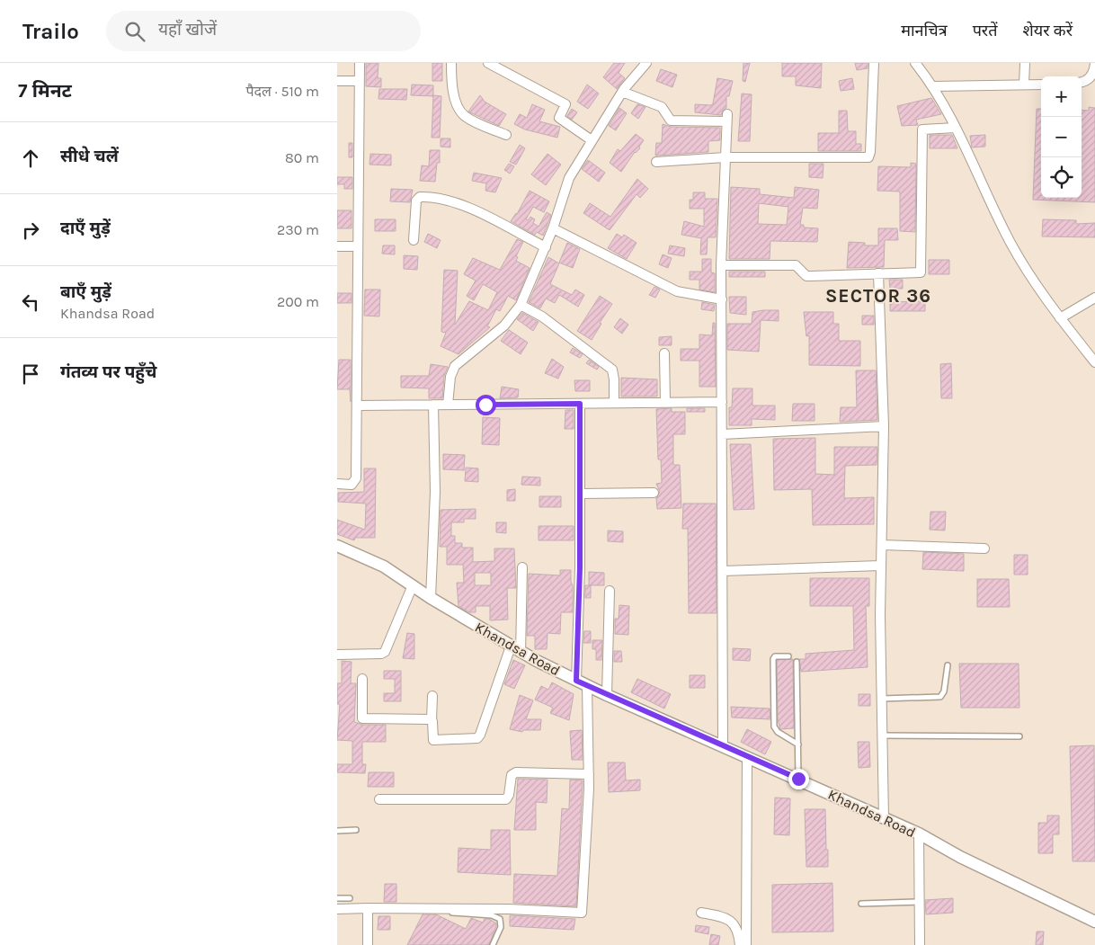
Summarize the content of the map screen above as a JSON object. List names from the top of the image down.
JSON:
{
  "streets": {
    "street": ["Khandsa Road"]
  },
  "districts": ["SECTOR 36"],
  "page": {
    "header": "Trailo",
    "search": "यहाँ खोजें",
    "nav": ["मानचित्र", "परतें", "शेयर करें"],
    "heading": ["7 मिनट", "पैदल · 510 m"],
    "map_buttons": ["+", "−"],
    "list": [
      ["सीधे चलें", "80 m"],
      ["दाएँ मुड़ें", "230 m"],
      ["बाएँ मुड़ें", "Khandsa Road", "200 m"],
      "गंतव्य पर पहुँचे"
    ]
  }
}
